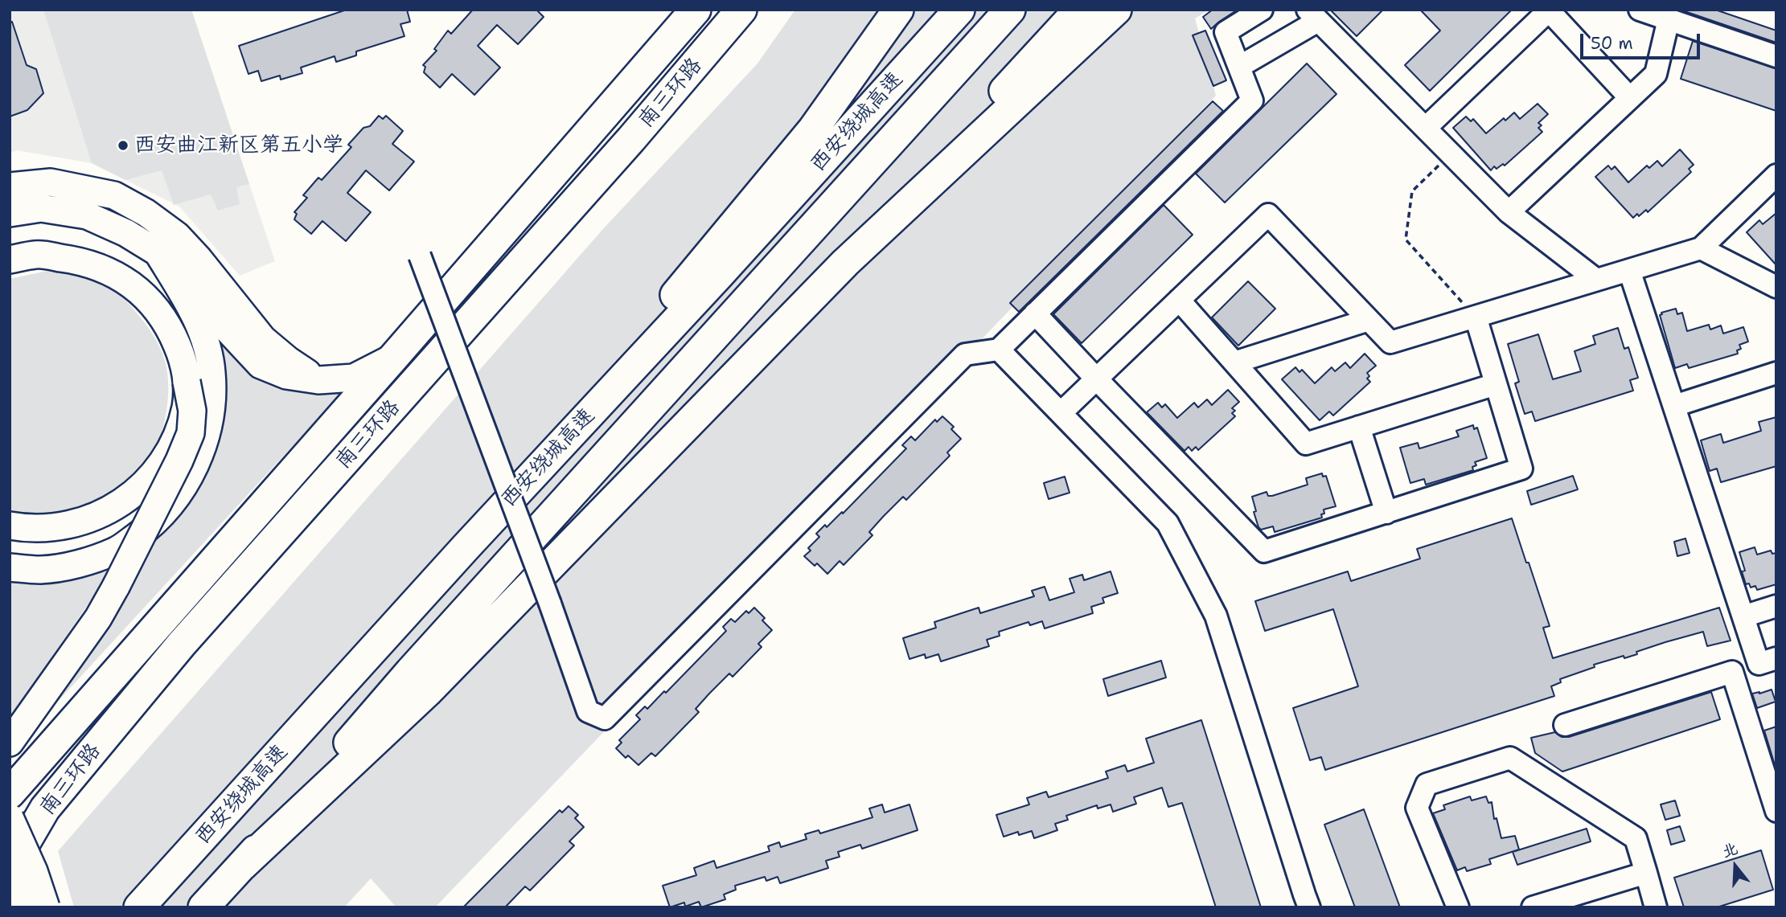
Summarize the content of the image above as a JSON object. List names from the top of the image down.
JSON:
{
  "streets": {
    "highway": ["南三环路", "西安绕城高速"]
  },
  "places": ["西安曲江新区第五小学"],
  "scale_bar": "50 m",
  "north": "top"
}
